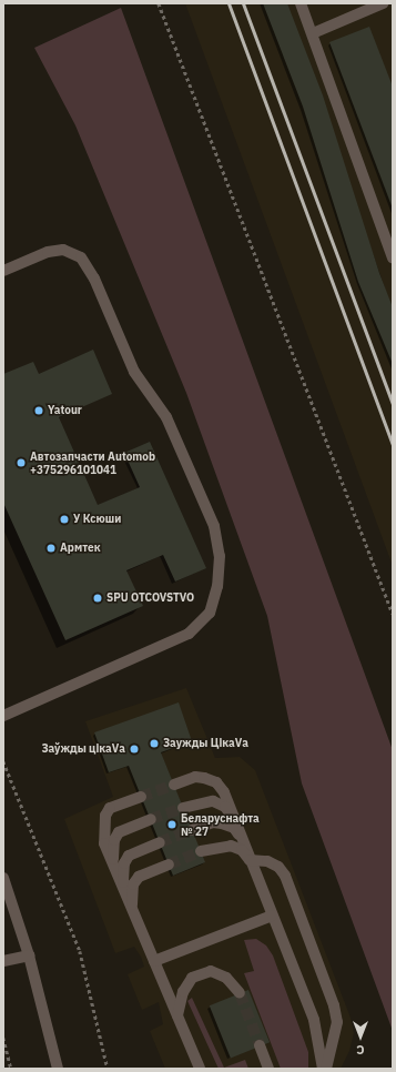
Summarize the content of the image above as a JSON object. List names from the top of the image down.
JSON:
{
  "places": [
    "Yatour",
    "Автозапчасти Automob +375296101041",
    "У Ксюши",
    "Армтек",
    "SPU OTCOVSTVO",
    "Заужды ЦікаVа",
    "Заўжды цікаVа",
    "Беларуснафта № 27"
  ],
  "north": "bottom"
}
